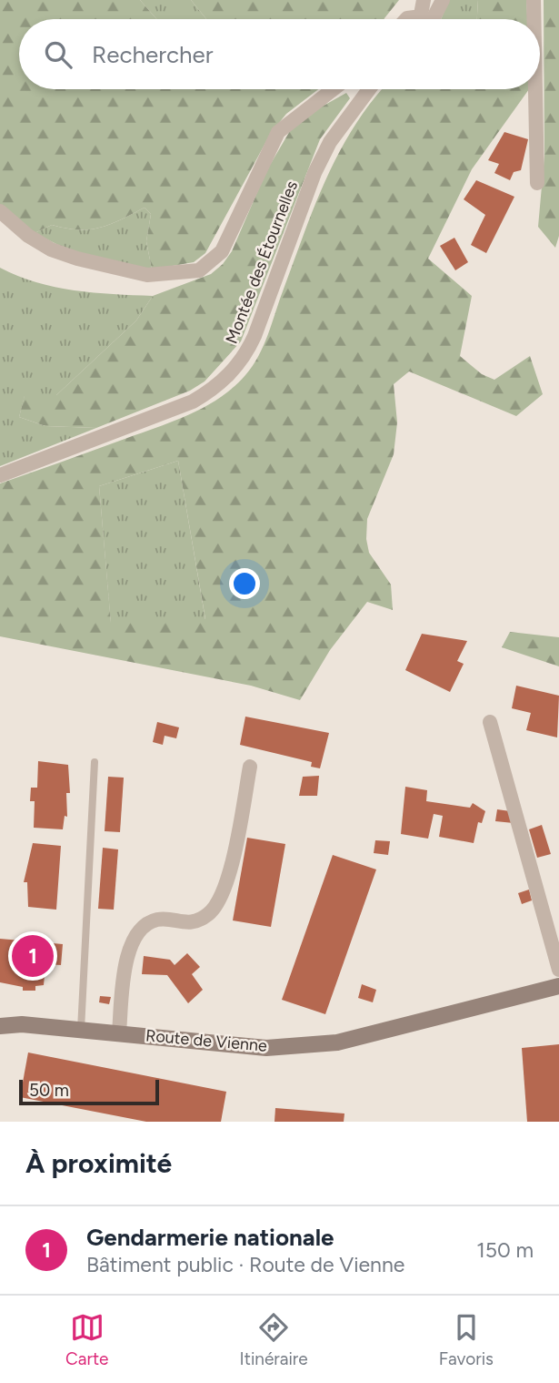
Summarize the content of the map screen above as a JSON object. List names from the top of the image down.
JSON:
{
  "streets": {
    "street": ["Montée des Étournelles", "Route de Vienne"]
  },
  "scale_bar": "50 m",
  "page": {
    "search": "Rechercher",
    "pins": "1",
    "scale": "50 m",
    "heading": "À proximité",
    "list": [
      {
        "mark": "1",
        "name": "Gendarmerie nationale",
        "note": "Bâtiment public · Route de Vienne",
        "value": "150 m"
      }
    ],
    "nav": ["Carte", "Itinéraire", "Favoris"]
  }
}
